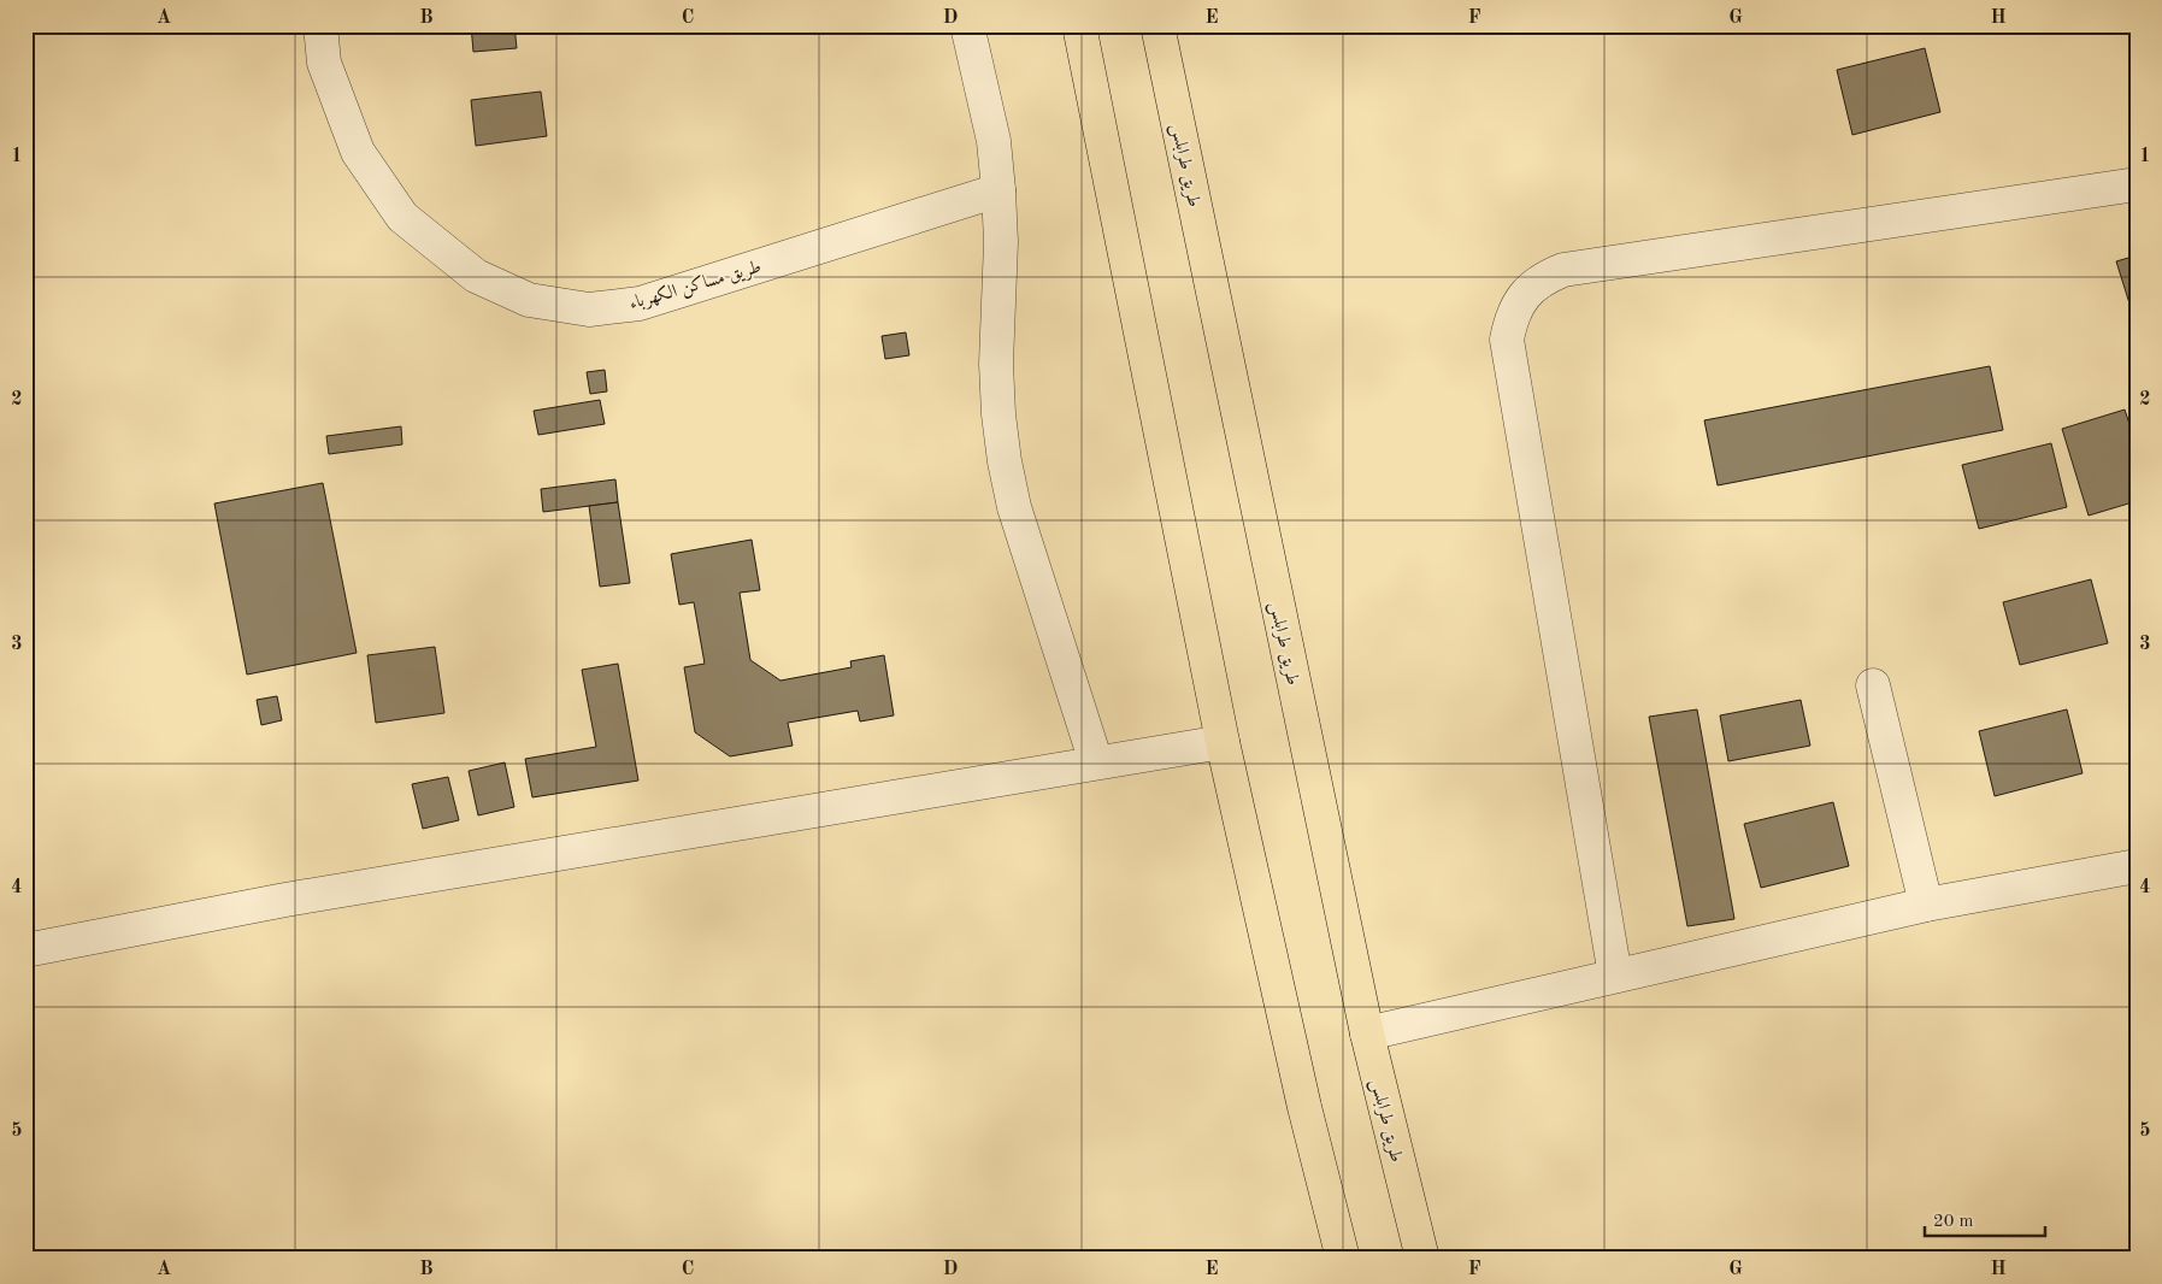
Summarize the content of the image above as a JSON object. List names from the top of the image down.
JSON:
{
  "streets": {
    "highway": ["طريق طرابلس"],
    "street": ["طريق مساكن الكهرباء"]
  },
  "scale_bar": "20 m",
  "grid": {
    "columns": [
      "A",
      "B",
      "C",
      "D",
      "E",
      "F",
      "G",
      "H"
    ],
    "rows": [
      "1",
      "2",
      "3",
      "4",
      "5"
    ]
  }
}
